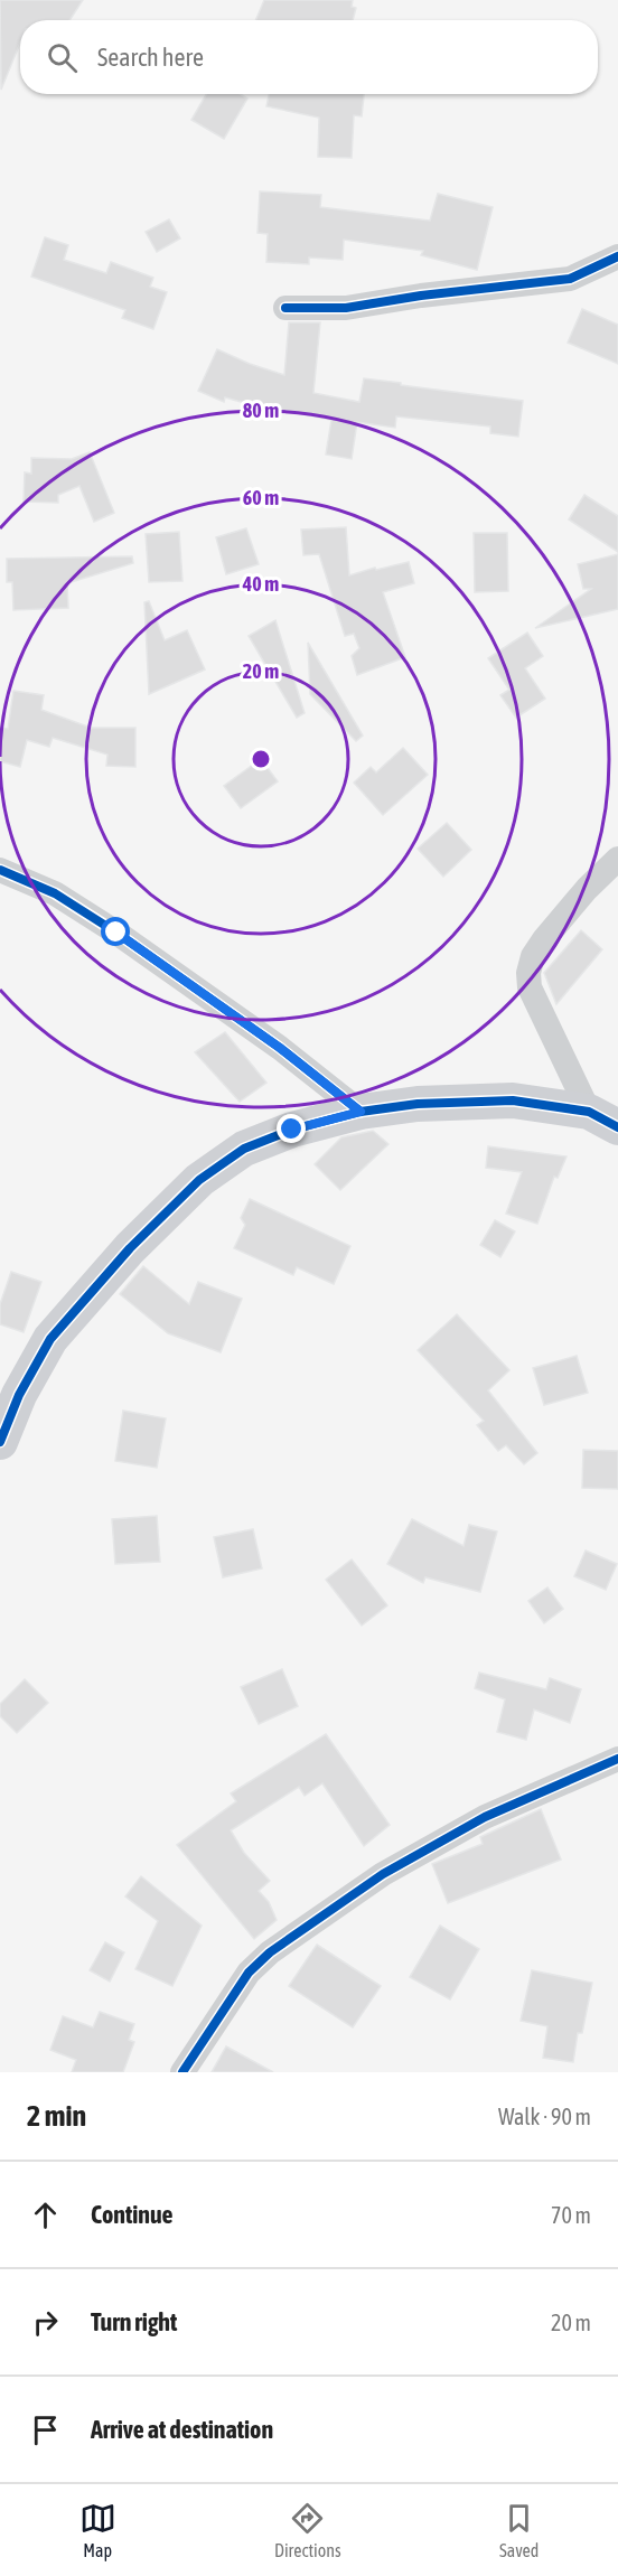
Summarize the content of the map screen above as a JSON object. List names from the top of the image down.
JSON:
{
  "page": {
    "search": "Search here",
    "heading": ["2 min", "Walk · 90 m"],
    "list": [
      ["Continue", "70 m"],
      ["Turn right", "20 m"],
      "Arrive at destination"
    ],
    "nav": ["Map", "Directions", "Saved"]
  },
  "rings": [
    "80 m",
    "60 m",
    "40 m",
    "20 m"
  ]
}
